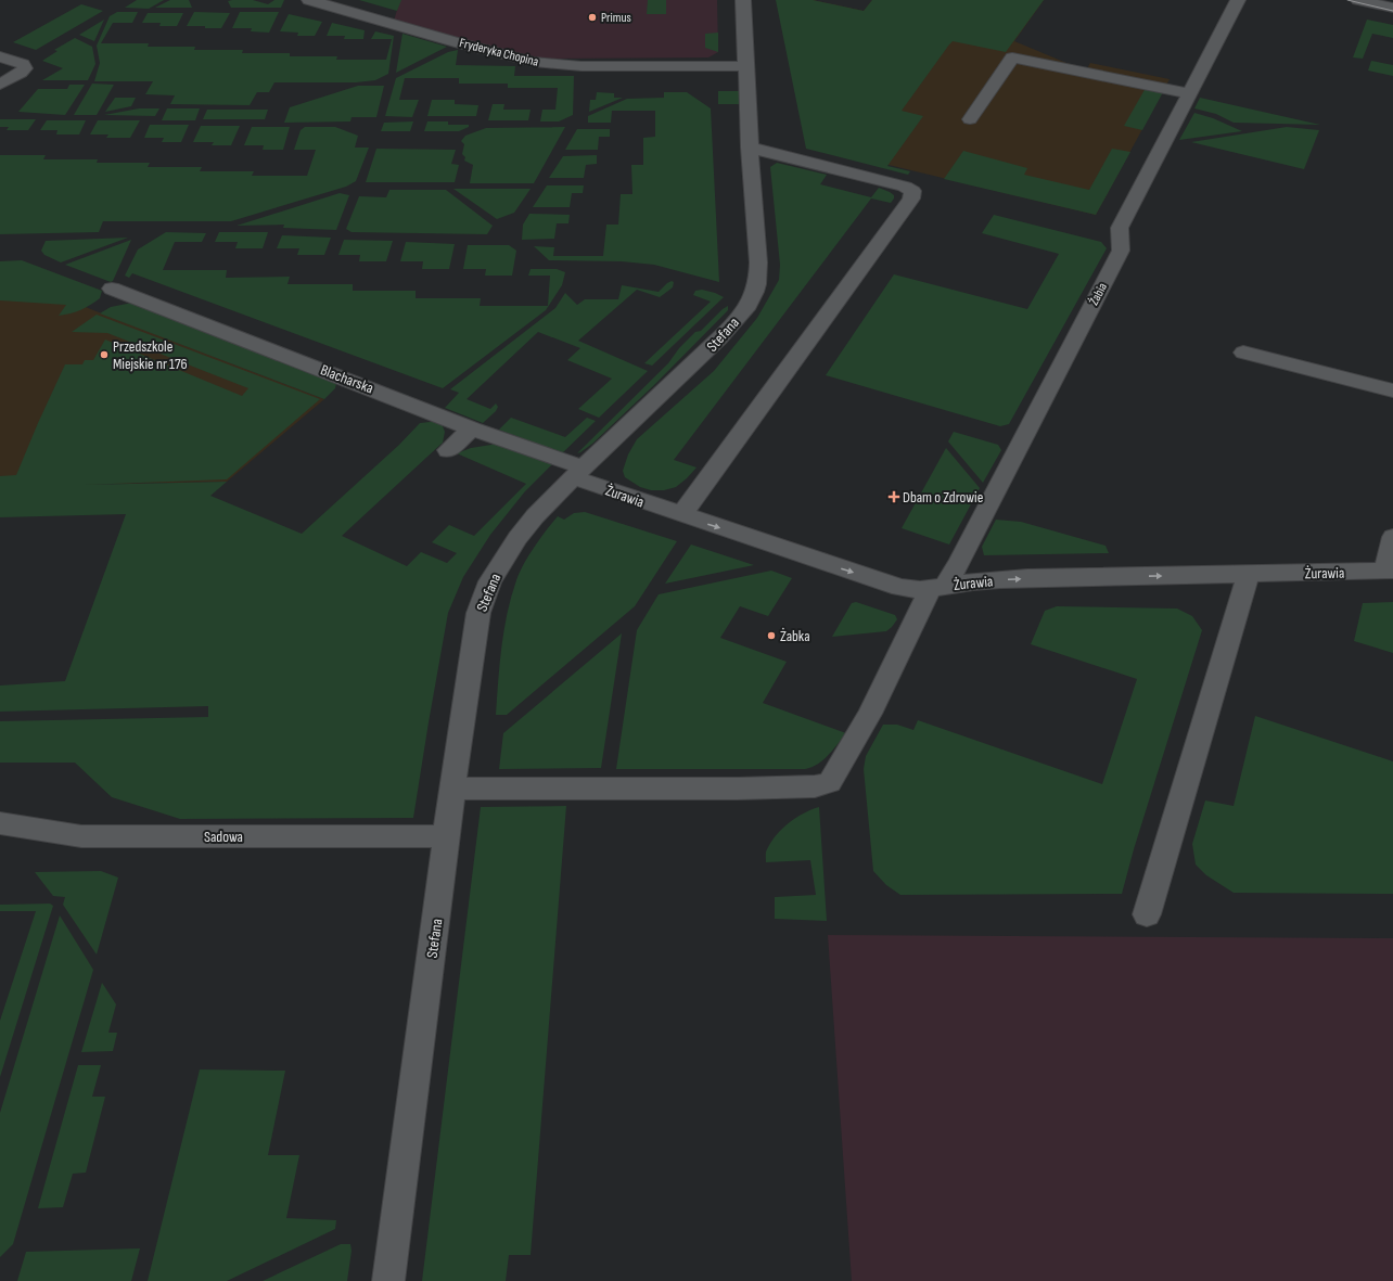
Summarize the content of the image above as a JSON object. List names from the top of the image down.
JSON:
{
  "streets": {
    "street": [
      "Fryderyka Chopina",
      "Żabia",
      "Stefana",
      "Blacharska",
      "Żurawia",
      "Sadowa"
    ]
  },
  "crossings": [
    ["Fryderyka Chopina", "Stefana"],
    ["Żabia", "Stefana"],
    ["Żabia", "Żurawia"],
    ["Stefana", "Blacharska"],
    ["Stefana", "Żurawia"],
    ["Stefana", "Sadowa"],
    ["Blacharska", "Żurawia"]
  ],
  "one_way": ["Żurawia"],
  "places": {
    "other": ["Primus", "Przedszkole Miejskie nr 176", "Żabka"],
    "health": ["Dbam o Zdrowie"]
  }
}
